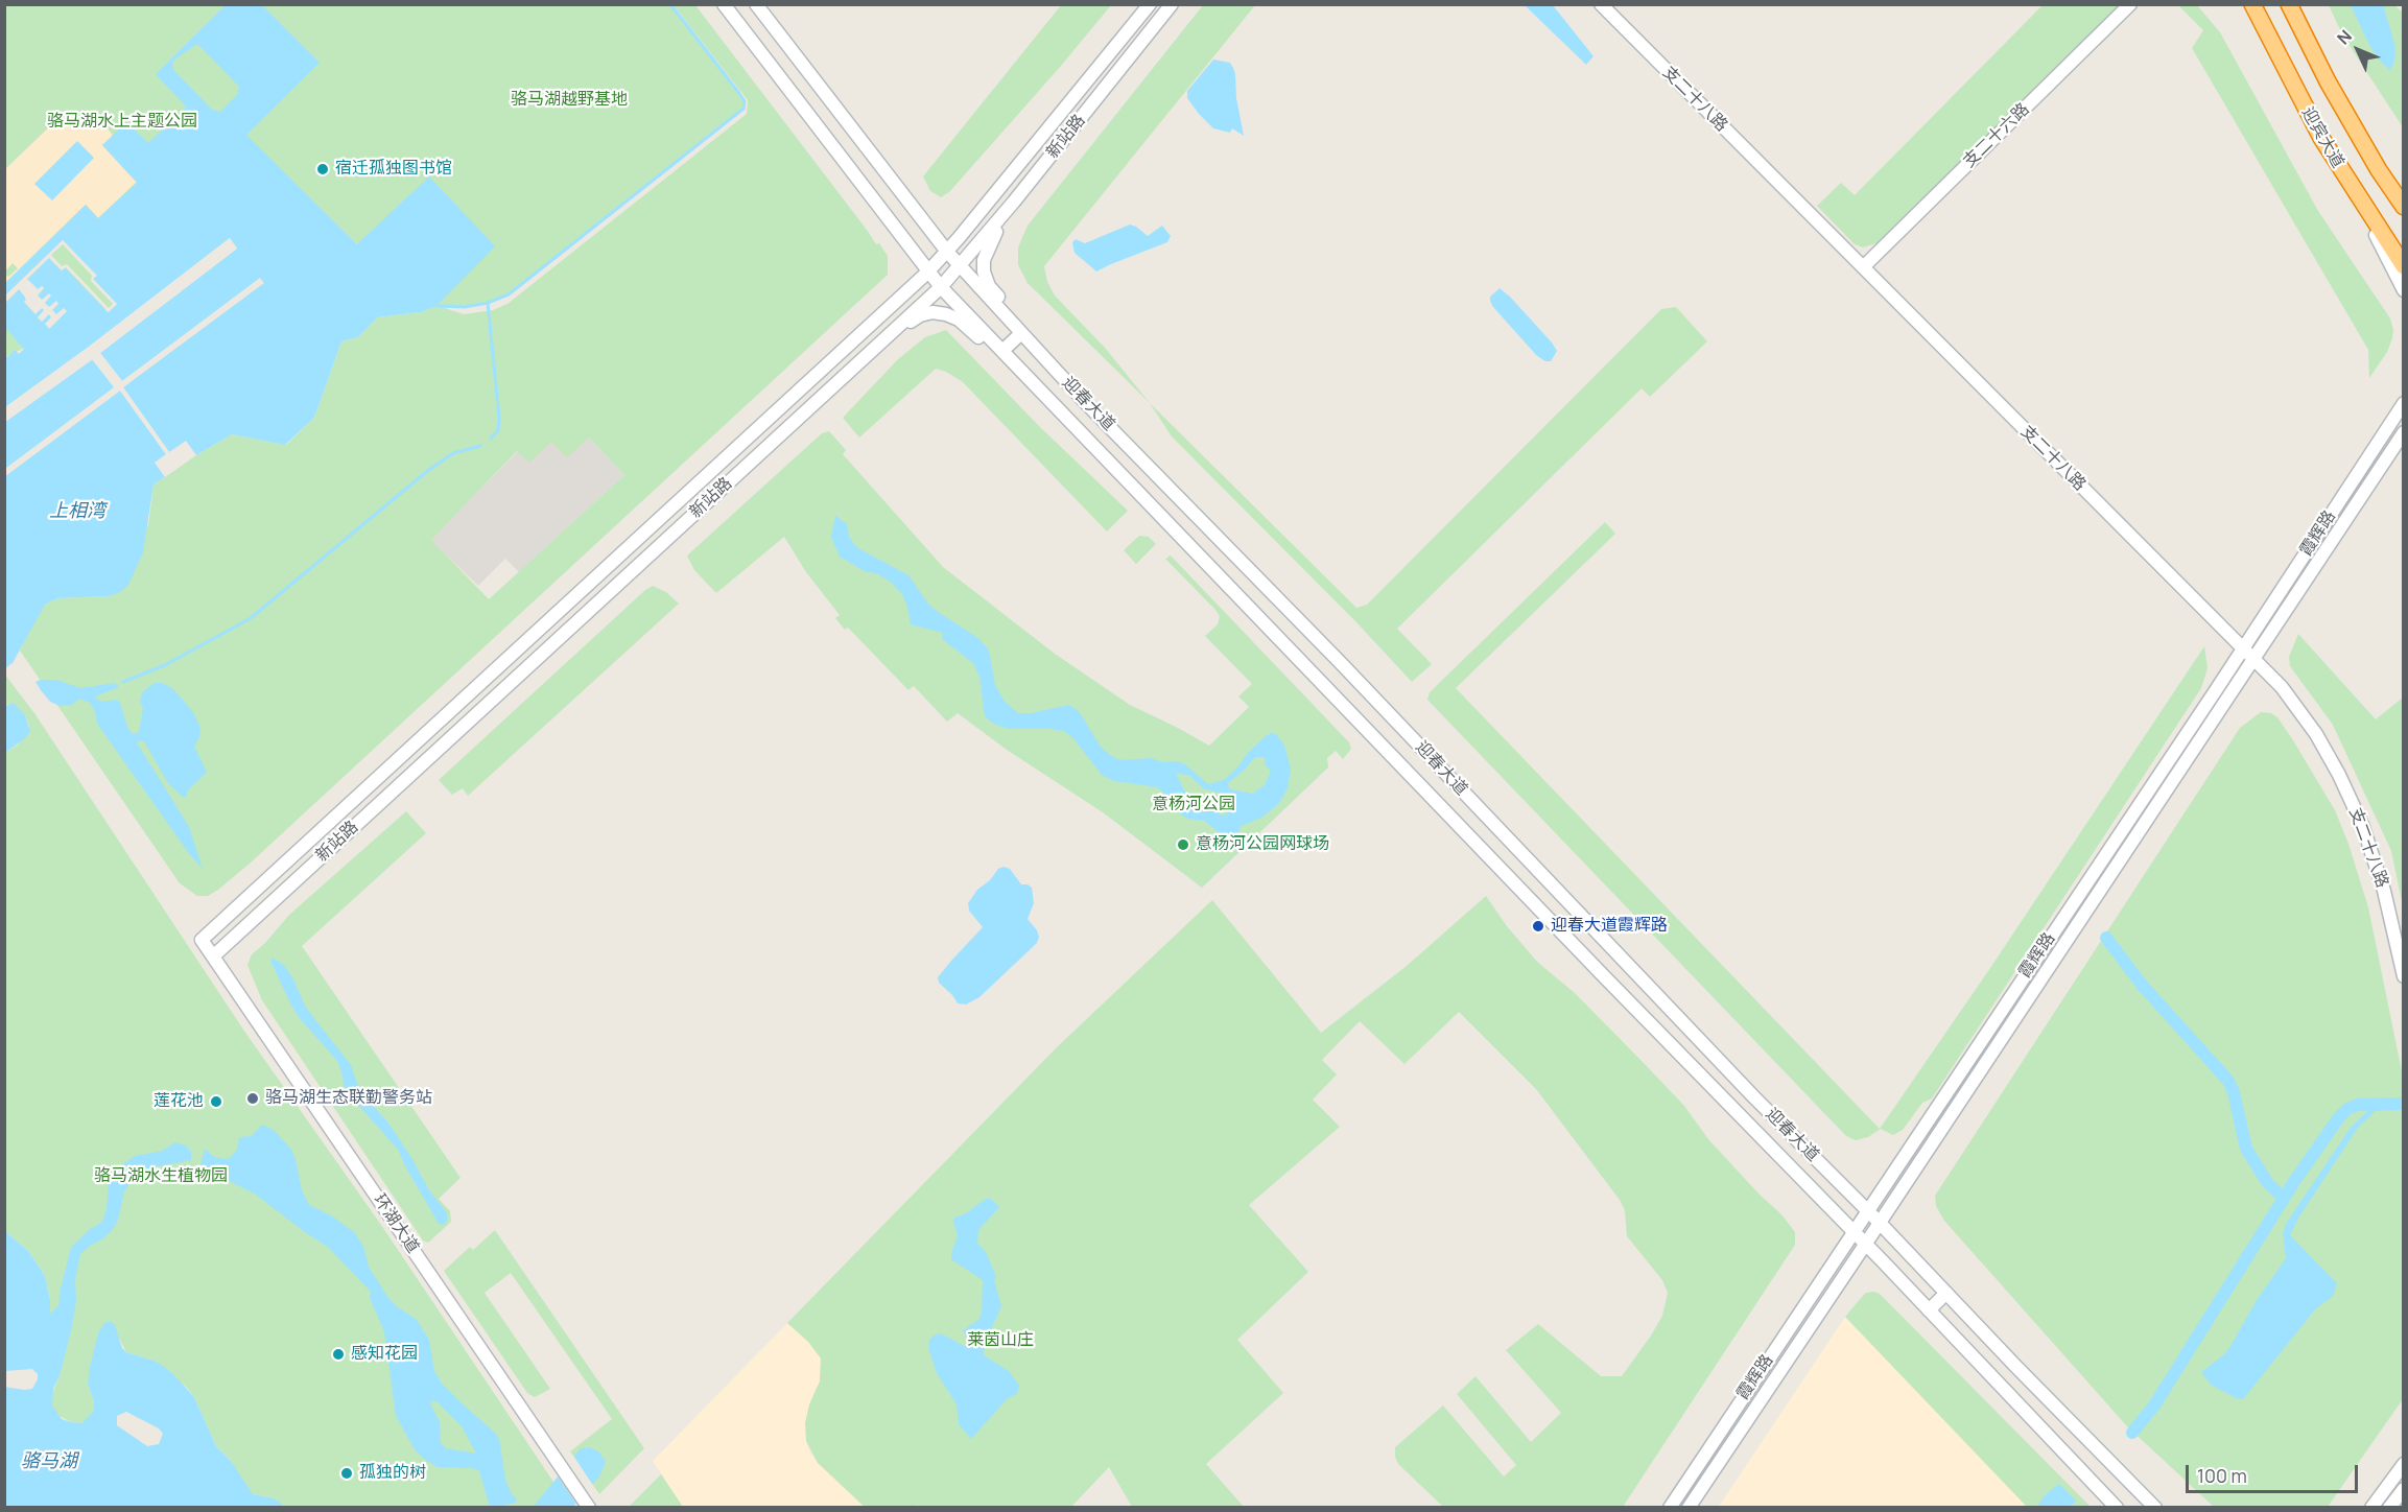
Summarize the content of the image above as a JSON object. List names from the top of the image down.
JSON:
{
  "streets": {
    "highway": ["迎宾大道"],
    "street": [
      "支二十八路",
      "支二十六路",
      "新站路",
      "迎春大道",
      "霞辉路",
      "环湖大道"
    ]
  },
  "crossings": [
    ["支二十八路", "支二十六路"],
    ["支二十八路", "霞辉路"],
    ["新站路", "迎春大道"],
    ["新站路", "环湖大道"],
    ["迎春大道", "霞辉路"]
  ],
  "water": ["上相湾", "骆马湖"],
  "parks": [
    "骆马湖越野基地",
    "骆马湖水上主题公园",
    "意杨河公园",
    "骆马湖水生植物园",
    "莱茵山庄"
  ],
  "places": [
    "宿迁孤独图书馆",
    "意杨河公园网球场",
    "迎春大道霞辉路",
    "骆马湖生态联勤警务站",
    "莲花池",
    "感知花园",
    "孤独的树"
  ],
  "scale_bar": "100 m",
  "north": "top left"
}
